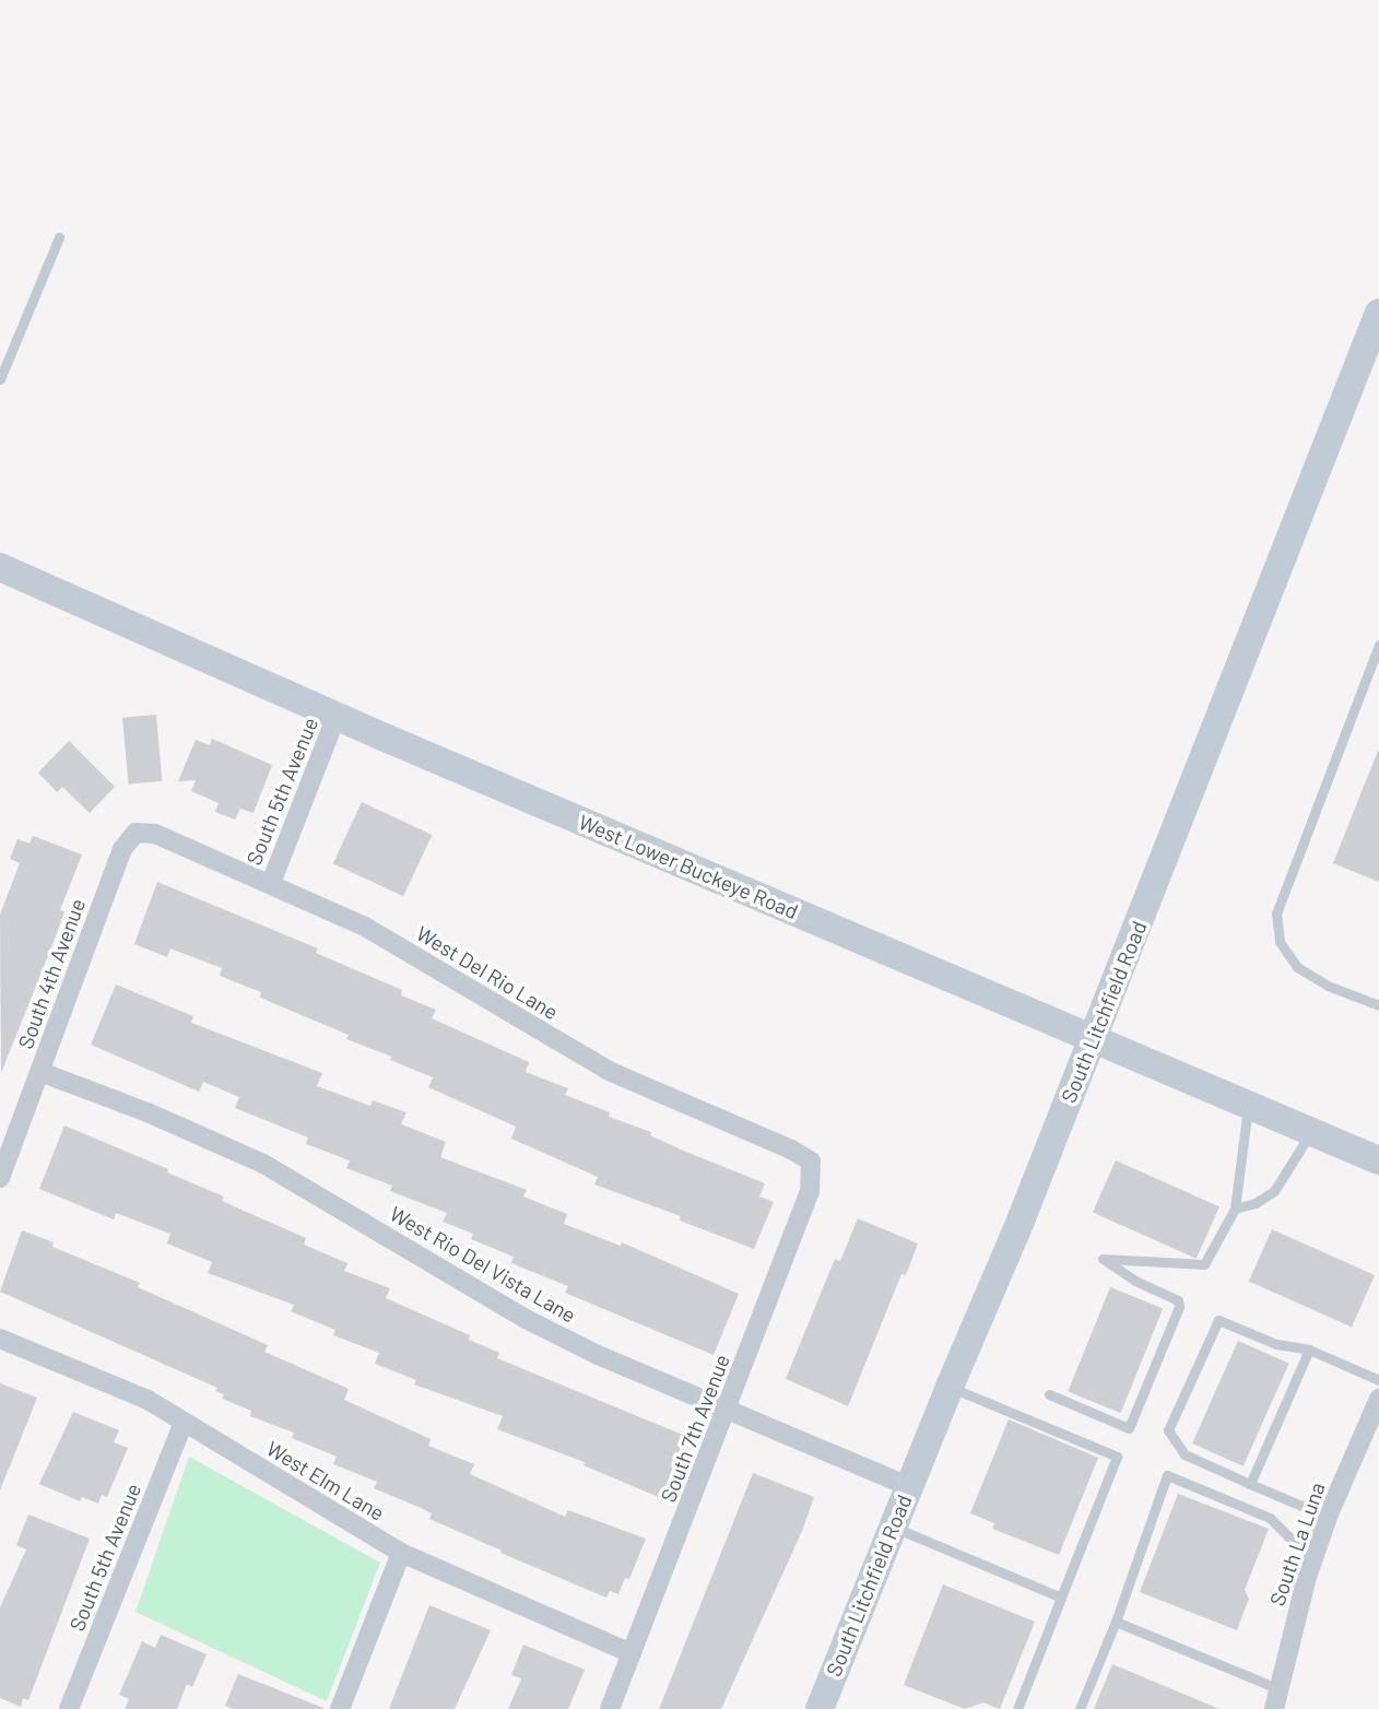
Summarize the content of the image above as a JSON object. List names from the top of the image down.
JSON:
{
  "streets": {
    "main road": ["West Lower Buckeye Road", "South Litchfield Road"],
    "street": [
      "South 5th Avenue",
      "West Del Rio Lane",
      "South 4th Avenue",
      "West Rio Del Vista Lane",
      "South 7th Avenue",
      "West Elm Lane",
      "South La Luna"
    ]
  },
  "crossings": [
    ["South 5th Avenue", "West Lower Buckeye Road"],
    ["South 5th Avenue", "West Del Rio Lane"],
    ["South 5th Avenue", "West Elm Lane"],
    ["West Lower Buckeye Road", "South Litchfield Road"],
    ["West Del Rio Lane", "South 4th Avenue"],
    ["West Del Rio Lane", "South 7th Avenue"],
    ["South 4th Avenue", "West Rio Del Vista Lane"],
    ["South Litchfield Road", "West Rio Del Vista Lane"],
    ["West Rio Del Vista Lane", "South 7th Avenue"],
    ["South 7th Avenue", "West Elm Lane"]
  ]
}
